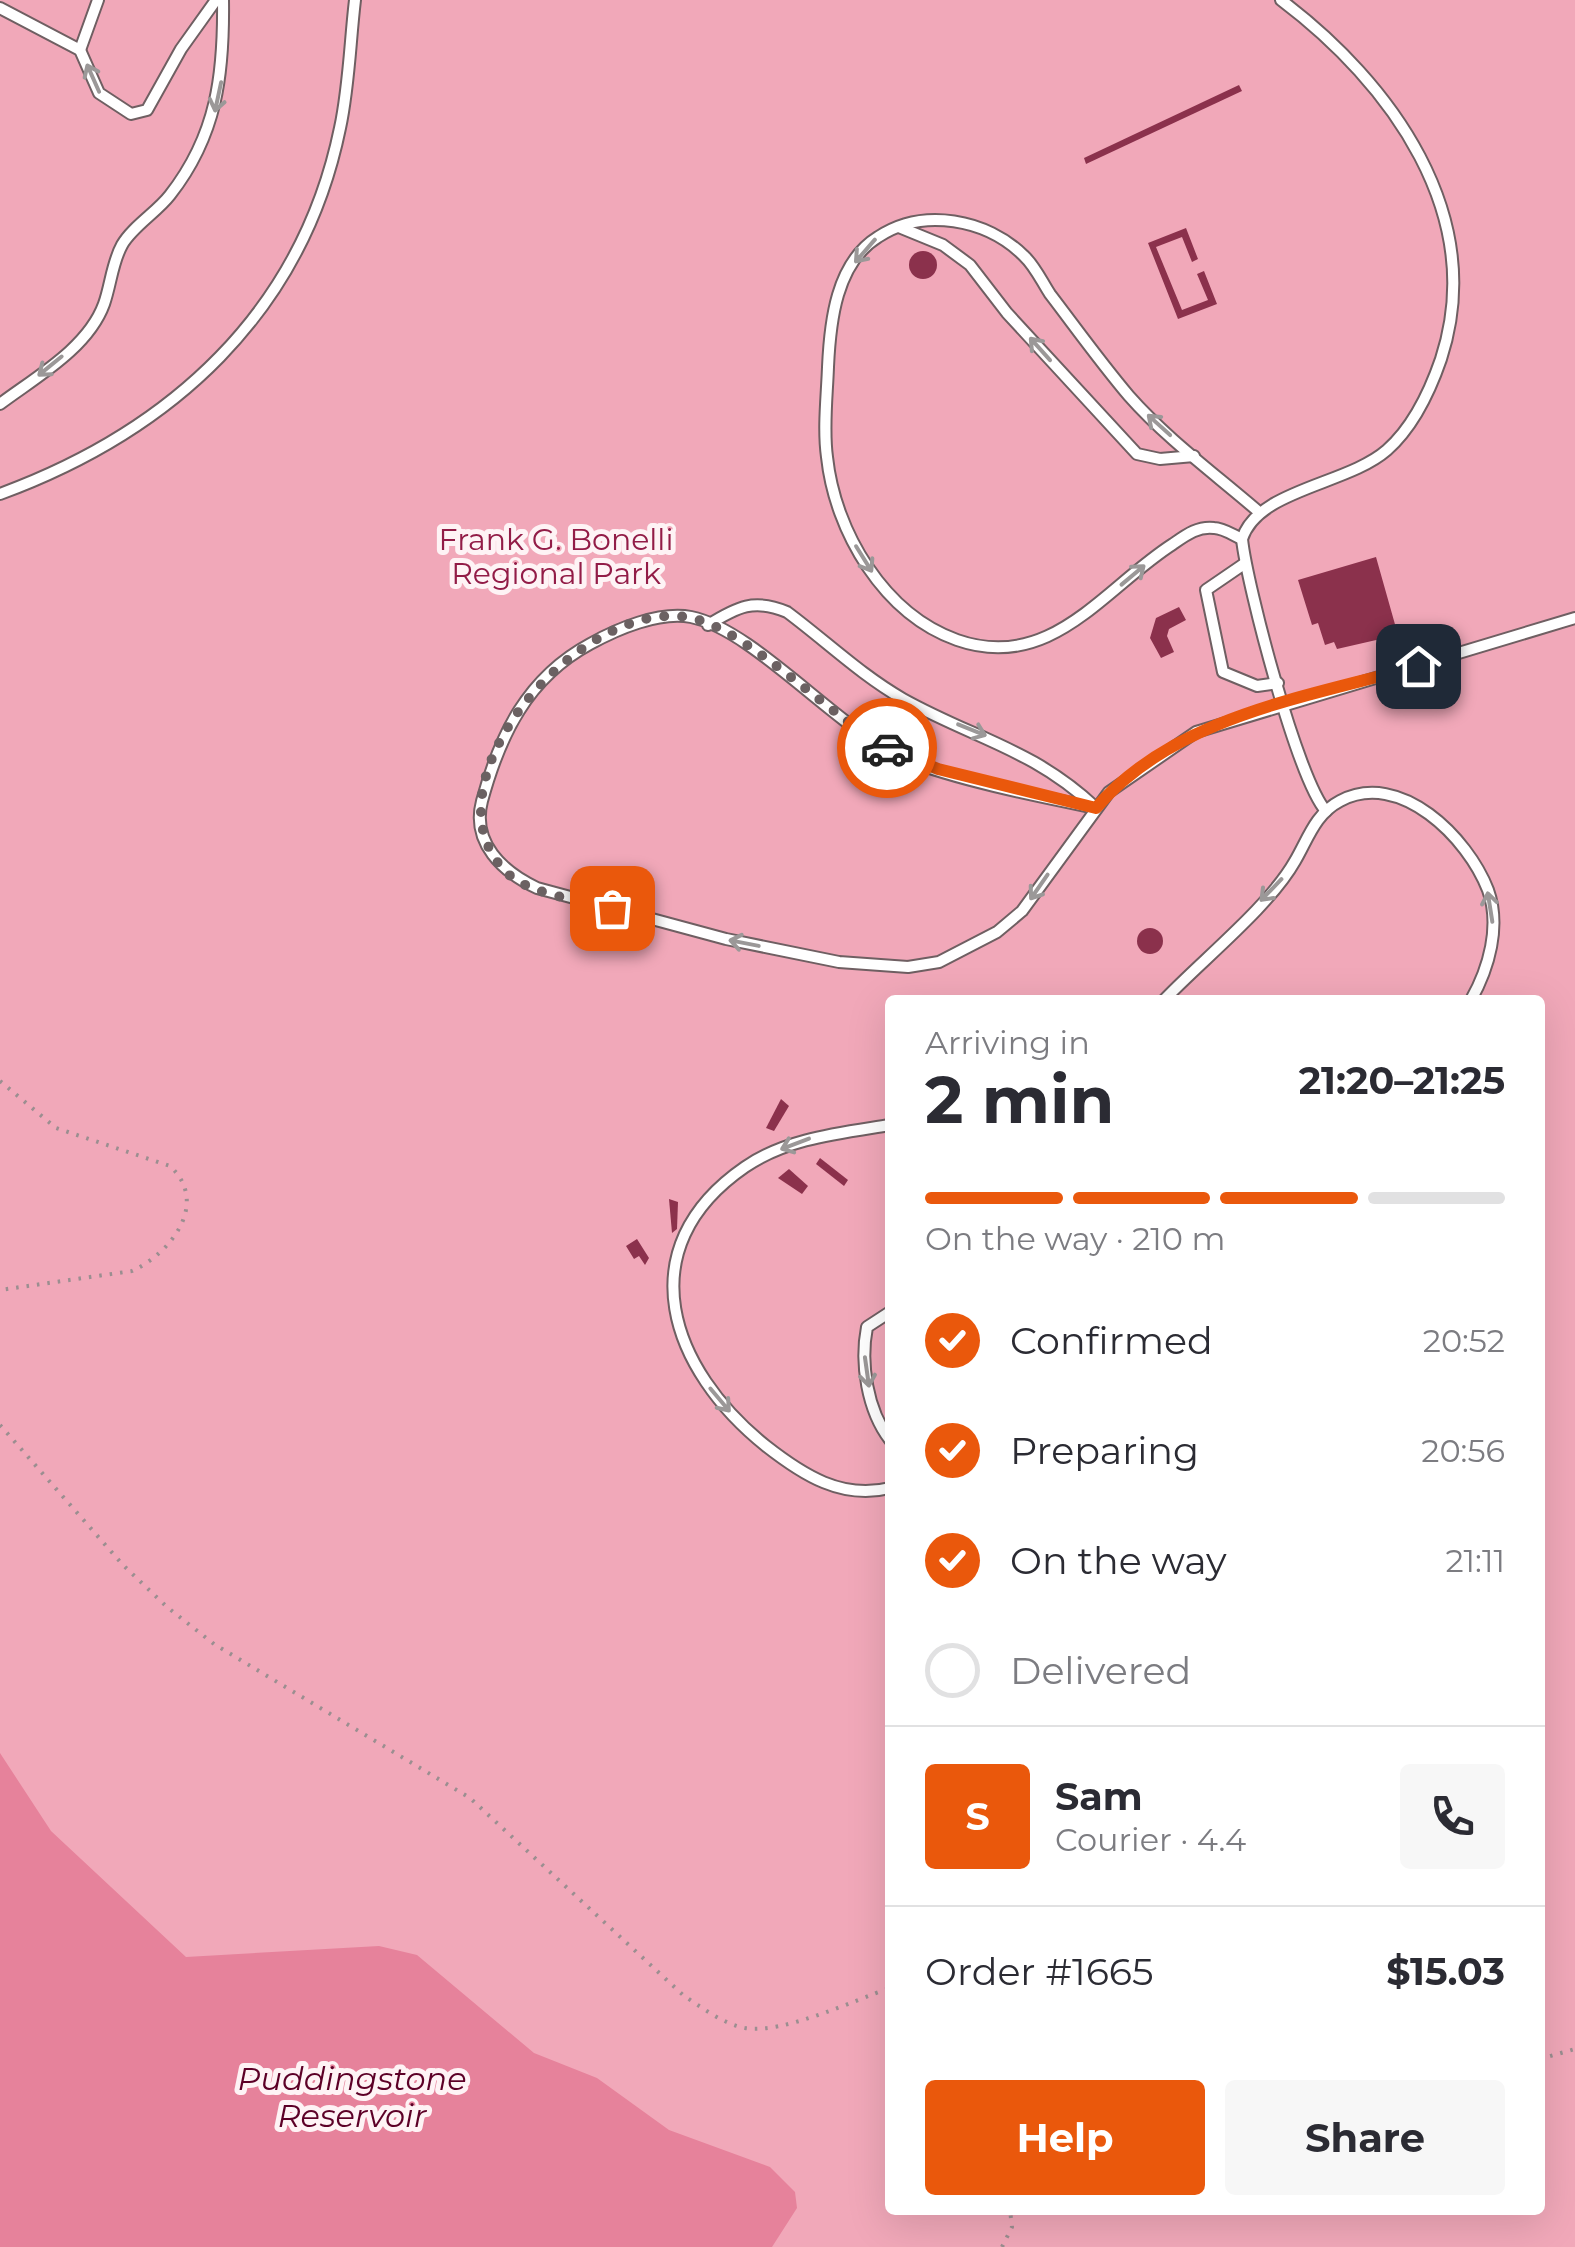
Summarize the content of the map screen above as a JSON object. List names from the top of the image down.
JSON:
{
  "water": ["Puddingstone Reservoir"],
  "parks": ["Frank G. Bonelli Regional Park"],
  "page": {
    "heading": ["2 min", "Arriving in", "21:20–21:25"],
    "panel": [
      "Sam",
      "Courier · 4.4",
      "Order #1665",
      "$15.03"
    ],
    "bar": "On the way · 210 m",
    "list": [
      ["Confirmed", "20:52"],
      ["Preparing", "20:56"],
      ["On the way", "21:11"],
      "Delivered"
    ],
    "round": "S",
    "buttons": ["Help", "Share"]
  }
}
